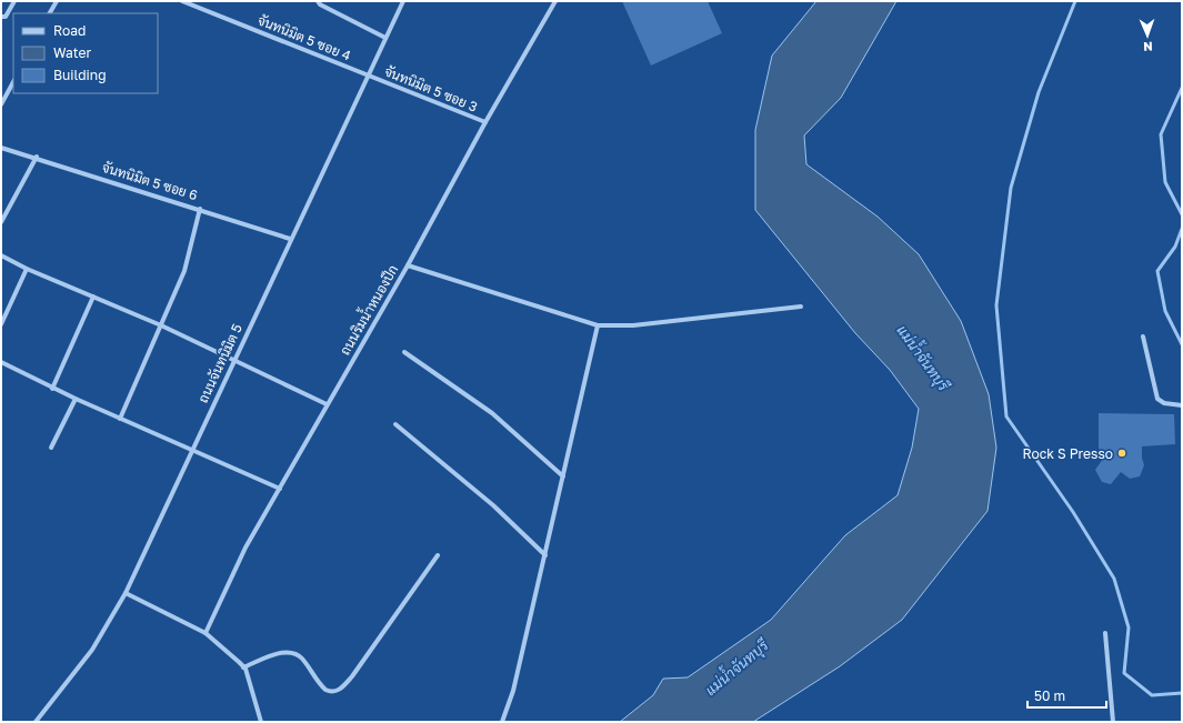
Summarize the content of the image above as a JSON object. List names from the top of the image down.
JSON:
{
  "streets": {
    "street": [
      "จันทนิมิต 5 ซอย 4",
      "จันทนิมิต 5 ซอย 3",
      "จันทนิมิต 5 ซอย 6",
      "ถนนริมน้ำหนองปึก",
      "ถนนจันทนิมิต 5"
    ]
  },
  "crossings": [
    ["จันทนิมิต 5 ซอย 4", "จันทนิมิต 5 ซอย 3"],
    ["จันทนิมิต 5 ซอย 4", "ถนนจันทนิมิต 5"],
    ["จันทนิมิต 5 ซอย 3", "ถนนริมน้ำหนองปึก"],
    ["จันทนิมิต 5 ซอย 3", "ถนนจันทนิมิต 5"],
    ["จันทนิมิต 5 ซอย 6", "ถนนจันทนิมิต 5"]
  ],
  "water": ["แม่น้ำจันทบุรี"],
  "places": ["Rock S Presso"],
  "legend": ["Road", "Water", "Building"],
  "scale_bar": "50 m",
  "north": "bottom"
}
